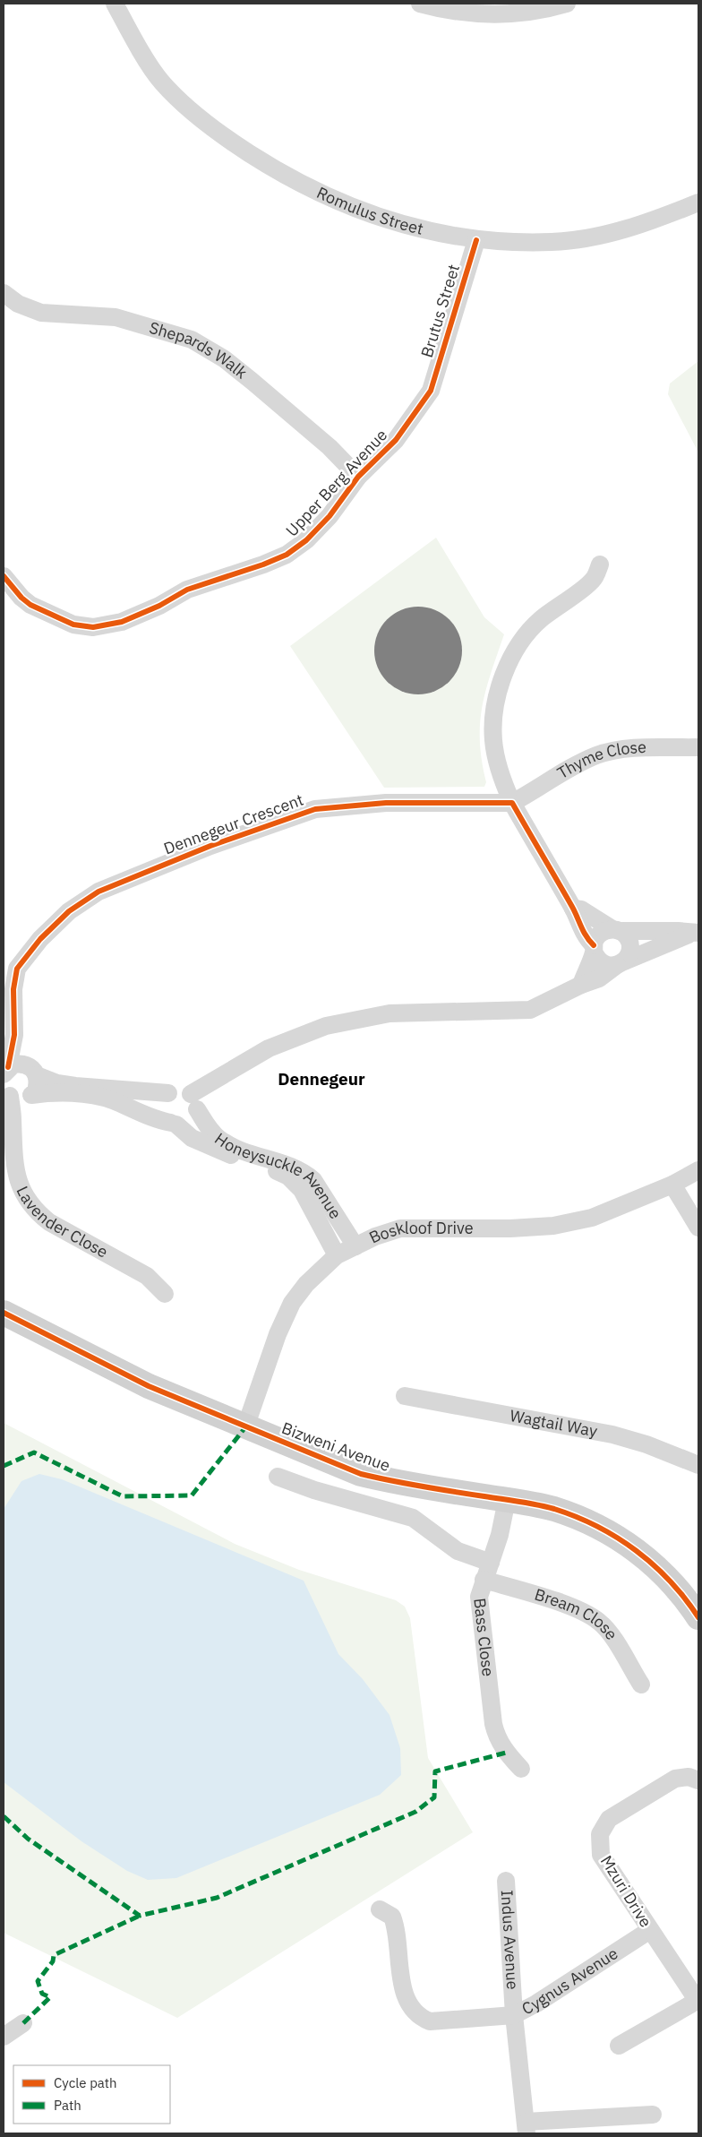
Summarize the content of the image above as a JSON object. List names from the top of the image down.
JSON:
{
  "streets": {
    "street": [
      "Romulus Street",
      "Brutus Street",
      "Shepards Walk",
      "Upper Berg Avenue",
      "Thyme Close",
      "Dennegeur Crescent",
      "Honeysuckle Avenue",
      "Lavender Close",
      "Boskloof Drive",
      "Wagtail Way",
      "Bizweni Avenue",
      "Bream Close",
      "Bass Close",
      "Mzuri Drive",
      "Indus Avenue",
      "Cygnus Avenue"
    ]
  },
  "crossings": [
    ["Romulus Street", "Brutus Street"],
    ["Brutus Street", "Upper Berg Avenue"],
    ["Shepards Walk", "Upper Berg Avenue"],
    ["Thyme Close", "Dennegeur Crescent"],
    ["Honeysuckle Avenue", "Boskloof Drive"],
    ["Boskloof Drive", "Bizweni Avenue"],
    ["Bizweni Avenue", "Bass Close"],
    ["Bream Close", "Bass Close"],
    ["Mzuri Drive", "Cygnus Avenue"],
    ["Indus Avenue", "Cygnus Avenue"]
  ],
  "districts": ["Dennegeur"],
  "legend": ["Cycle path", "Path"]
}
